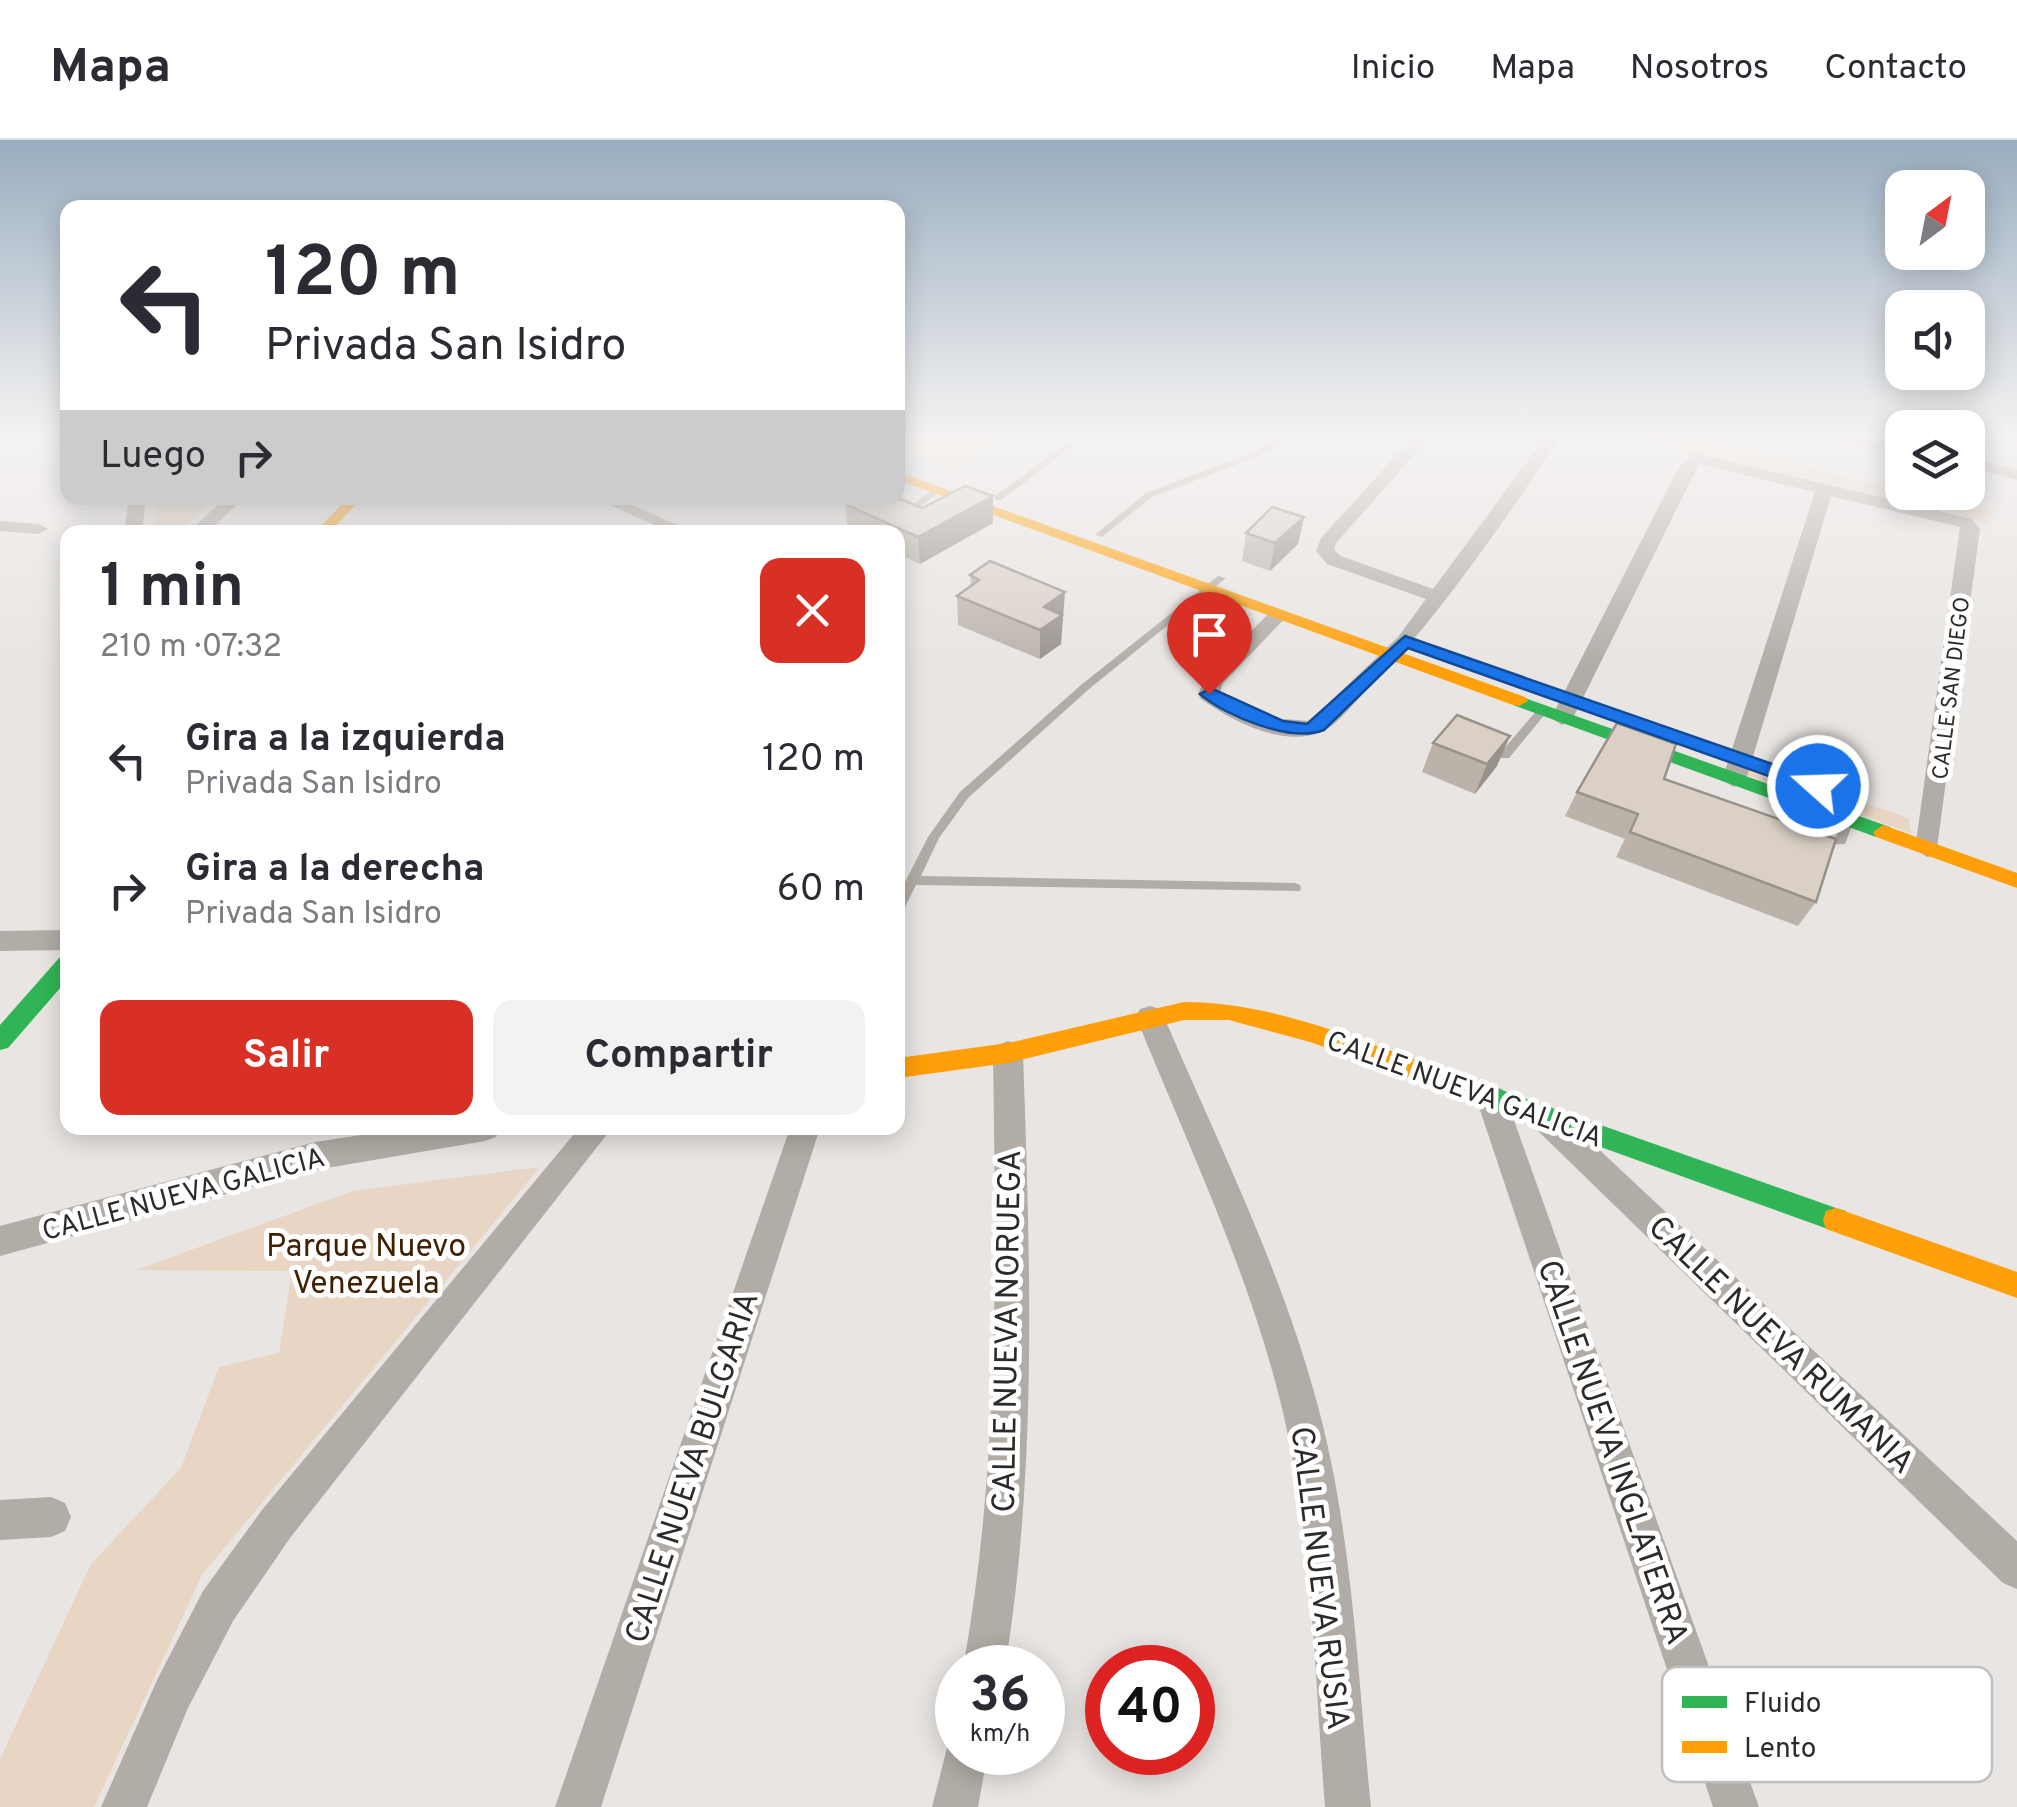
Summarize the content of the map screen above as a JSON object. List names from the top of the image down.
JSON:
{
  "streets": {
    "street": [
      "CALLE SAN DIEGO",
      "CALLE NUEVA GALICIA",
      "CALLE NUEVA NORUEGA",
      "CALLE NUEVA RUMANIA",
      "CALLE NUEVA INGLATERRA",
      "CALLE NUEVA BULGARIA",
      "CALLE NUEVA RUSIA"
    ]
  },
  "crossings": [
    ["CALLE NUEVA GALICIA", "CALLE NUEVA NORUEGA"],
    ["CALLE NUEVA GALICIA", "CALLE NUEVA RUMANIA"],
    ["CALLE NUEVA GALICIA", "CALLE NUEVA INGLATERRA"],
    ["CALLE NUEVA GALICIA", "CALLE NUEVA RUSIA"]
  ],
  "parks": ["Parque Nuevo Venezuela"],
  "legend": ["Fluido", "Lento"],
  "north": "top right",
  "page": {
    "header": "Mapa",
    "nav": [
      "Inicio",
      "Mapa",
      "Nosotros",
      "Contacto"
    ],
    "turn": ["120 m", "Privada San Isidro"],
    "then": "Luego",
    "heading": ["1 min", "210 m · 07:32"],
    "list": [
      {
        "name": "Gira a la izquierda",
        "note": "Privada San Isidro",
        "value": "120 m"
      },
      {
        "name": "Gira a la derecha",
        "note": "Privada San Isidro",
        "value": "60 m"
      }
    ],
    "buttons": ["Salir", "Compartir"],
    "speed": "36 km/h",
    "limit": "40"
  }
}
